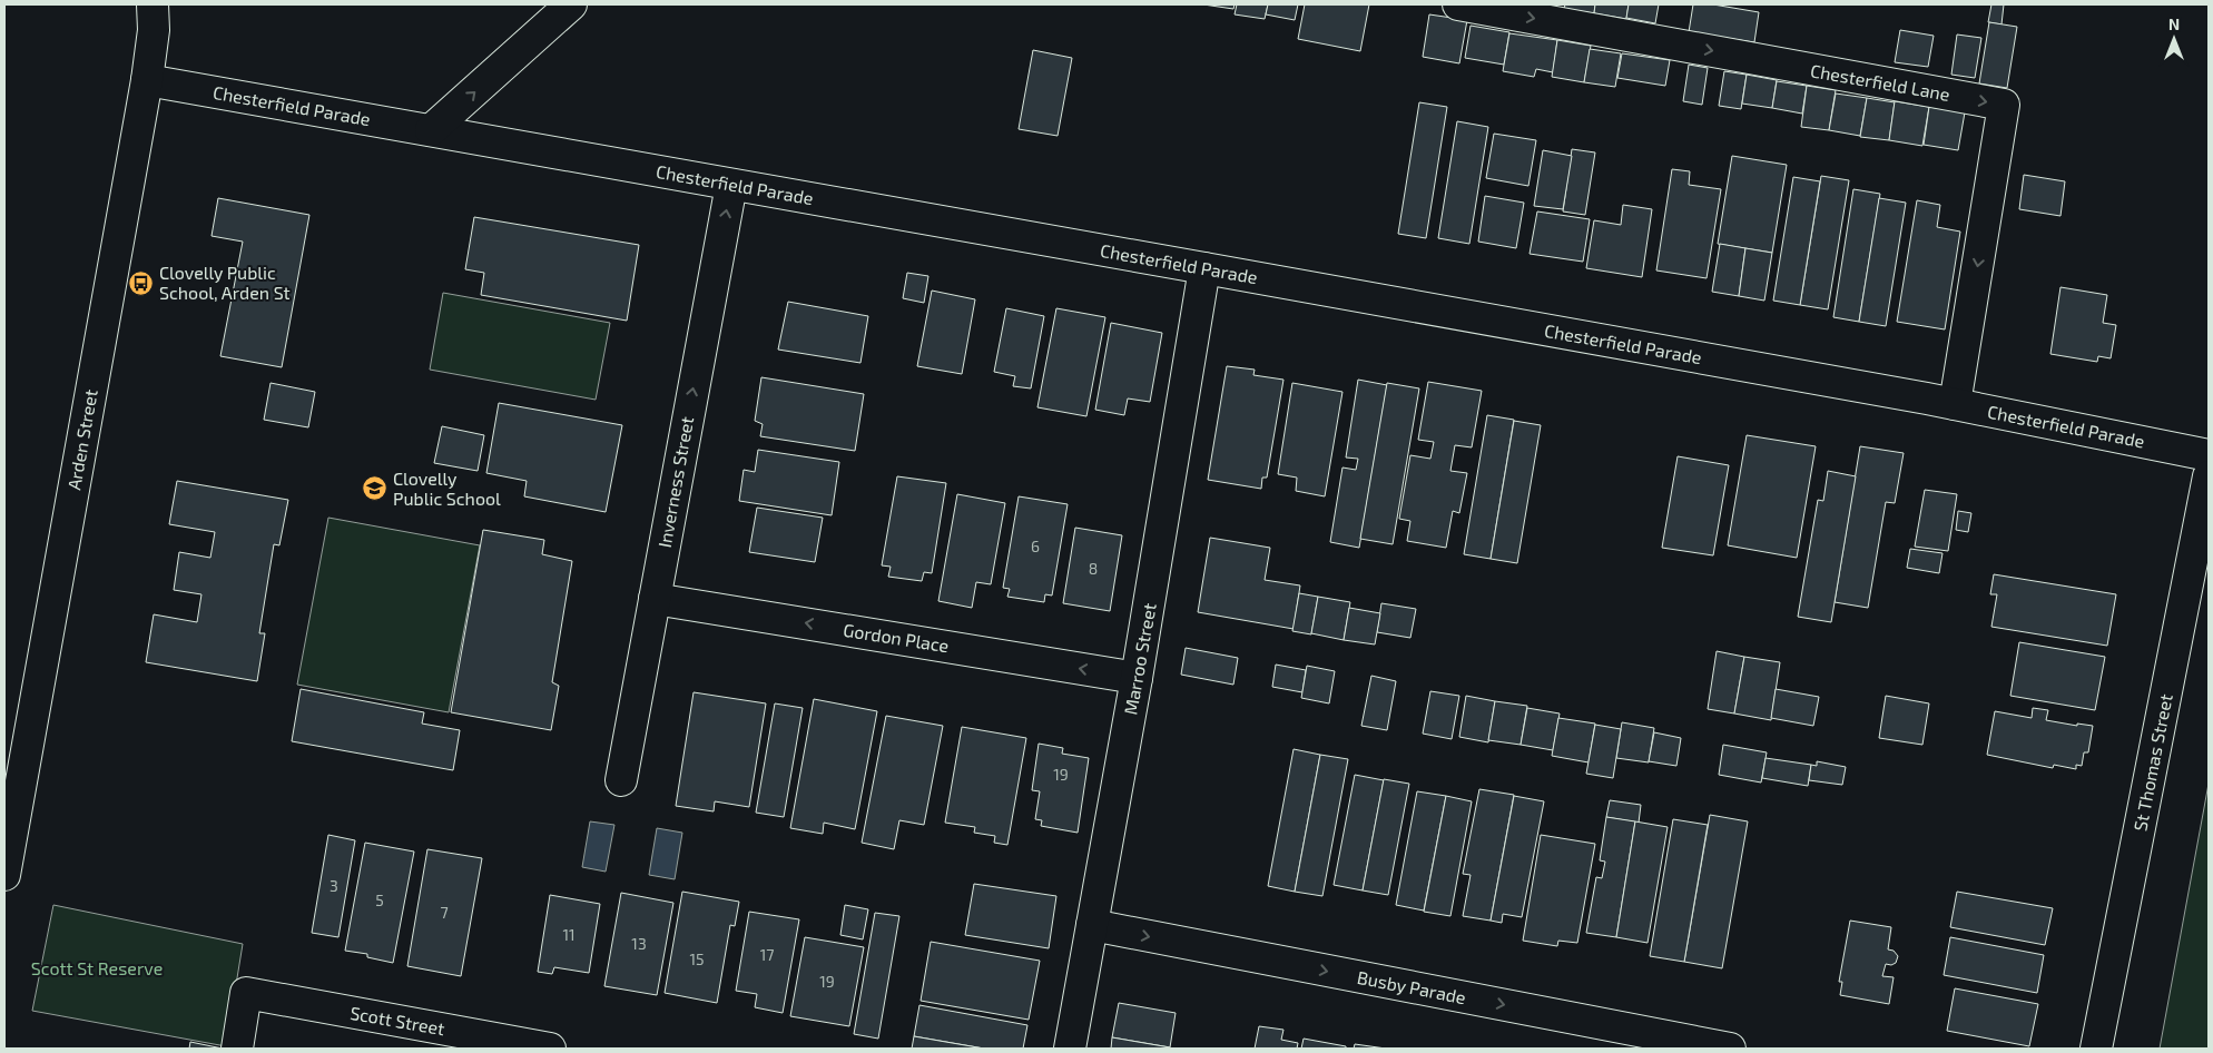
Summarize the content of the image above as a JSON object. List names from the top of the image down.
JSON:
{
  "streets": {
    "street": [
      "Chesterfield Lane",
      "Chesterfield Parade",
      "Arden Street",
      "Inverness Street",
      "Gordon Place",
      "Marroo Street",
      "St Thomas Street",
      "Busby Parade",
      "Scott Street"
    ]
  },
  "crossings": [
    ["Chesterfield Lane", "Chesterfield Parade"],
    ["Chesterfield Parade", "Arden Street"],
    ["Chesterfield Parade", "Inverness Street"],
    ["Chesterfield Parade", "Marroo Street"],
    ["Inverness Street", "Gordon Place"],
    ["Gordon Place", "Marroo Street"],
    ["Marroo Street", "Busby Parade"]
  ],
  "one_way": ["Inverness Street", "Gordon Place", "Busby Parade"],
  "parks": ["Scott St Reserve"],
  "places": {
    "bus stop": ["Clovelly Public School, Arden St"],
    "school or university": ["Clovelly Public School"]
  },
  "house_numbers": [
    "6",
    "8",
    "19",
    "3",
    "5",
    "7",
    "11",
    "13",
    "17",
    "15",
    "19"
  ],
  "north": "top"
}
